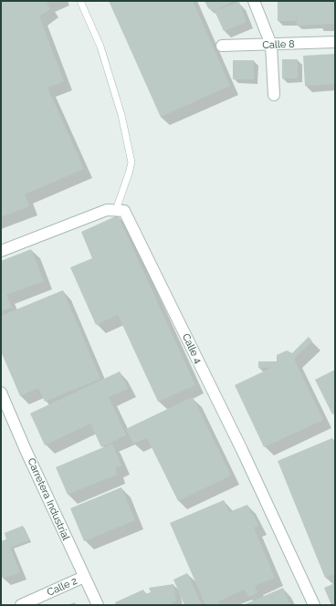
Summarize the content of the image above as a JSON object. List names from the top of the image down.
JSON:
{
  "streets": {
    "street": [
      "Calle 8",
      "Calle 4",
      "Carretera Industrial",
      "Calle 2"
    ]
  },
  "crossings": [
    ["Carretera Industrial", "Calle 2"]
  ]
}
